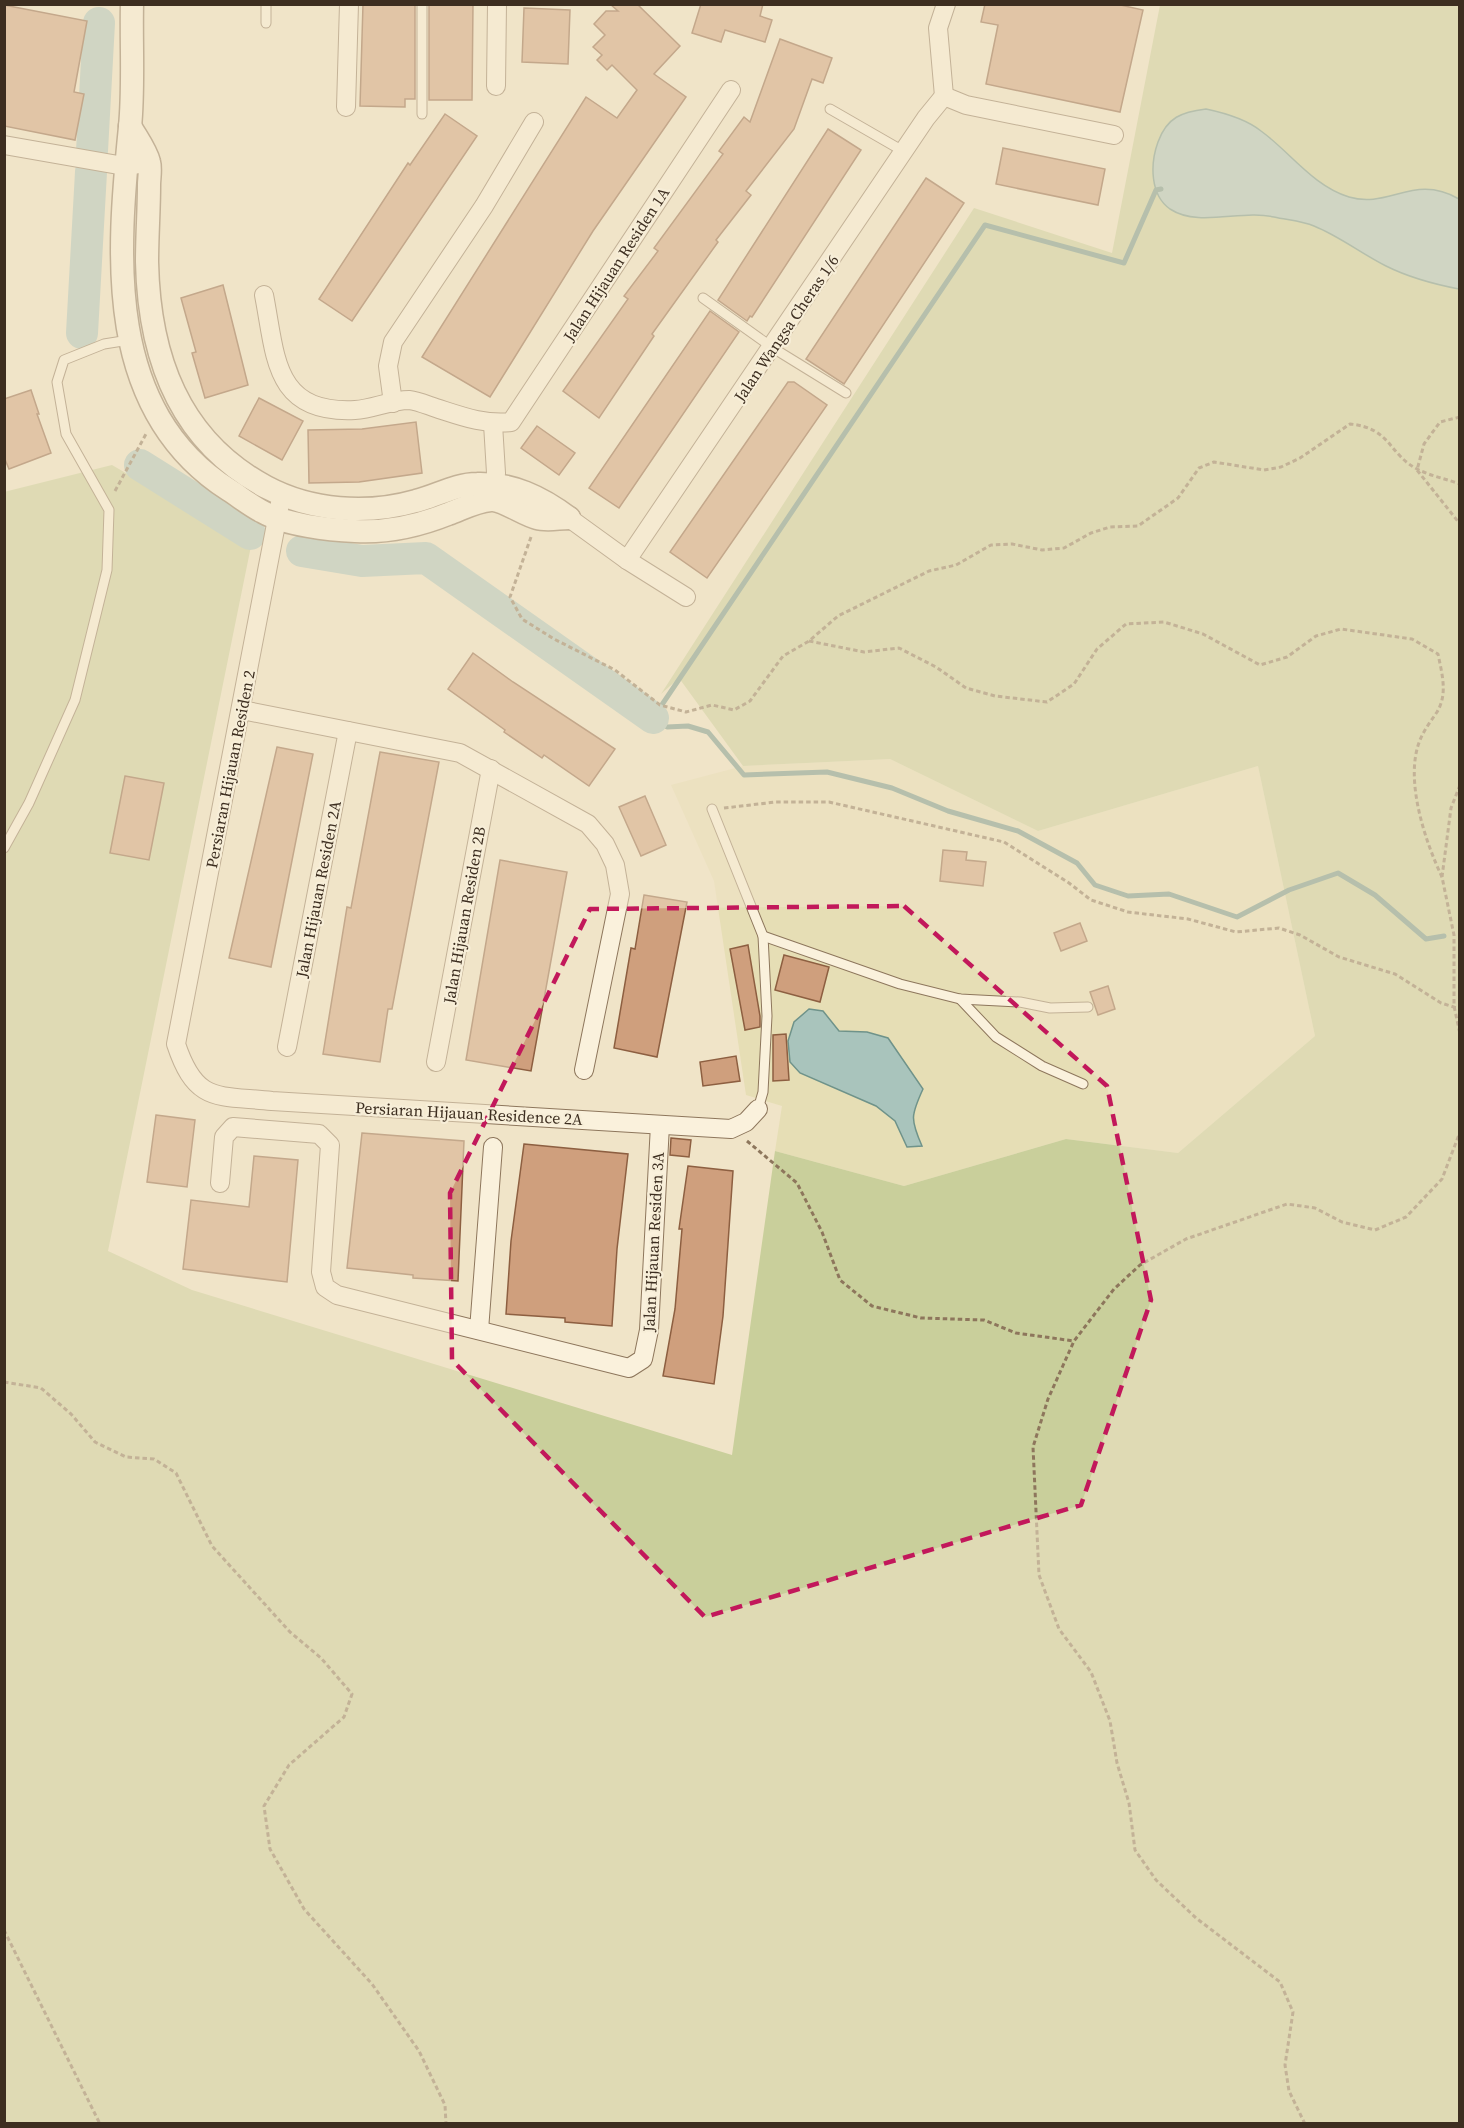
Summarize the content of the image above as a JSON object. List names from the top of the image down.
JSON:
{
  "streets": {
    "street": [
      "Jalan Hijauan Residen 1A",
      "Jalan Wangsa Cheras 1/6",
      "Persiaran Hijauan Residen 2",
      "Jalan Hijauan Residen 2A",
      "Jalan Hijauan Residen 2B",
      "Persiaran Hijauan Residence 2A",
      "Jalan Hijauan Residen 3A"
    ]
  },
  "crossings": [
    ["Persiaran Hijauan Residen 2", "Persiaran Hijauan Residence 2A"],
    ["Persiaran Hijauan Residence 2A", "Jalan Hijauan Residen 3A"]
  ]
}
